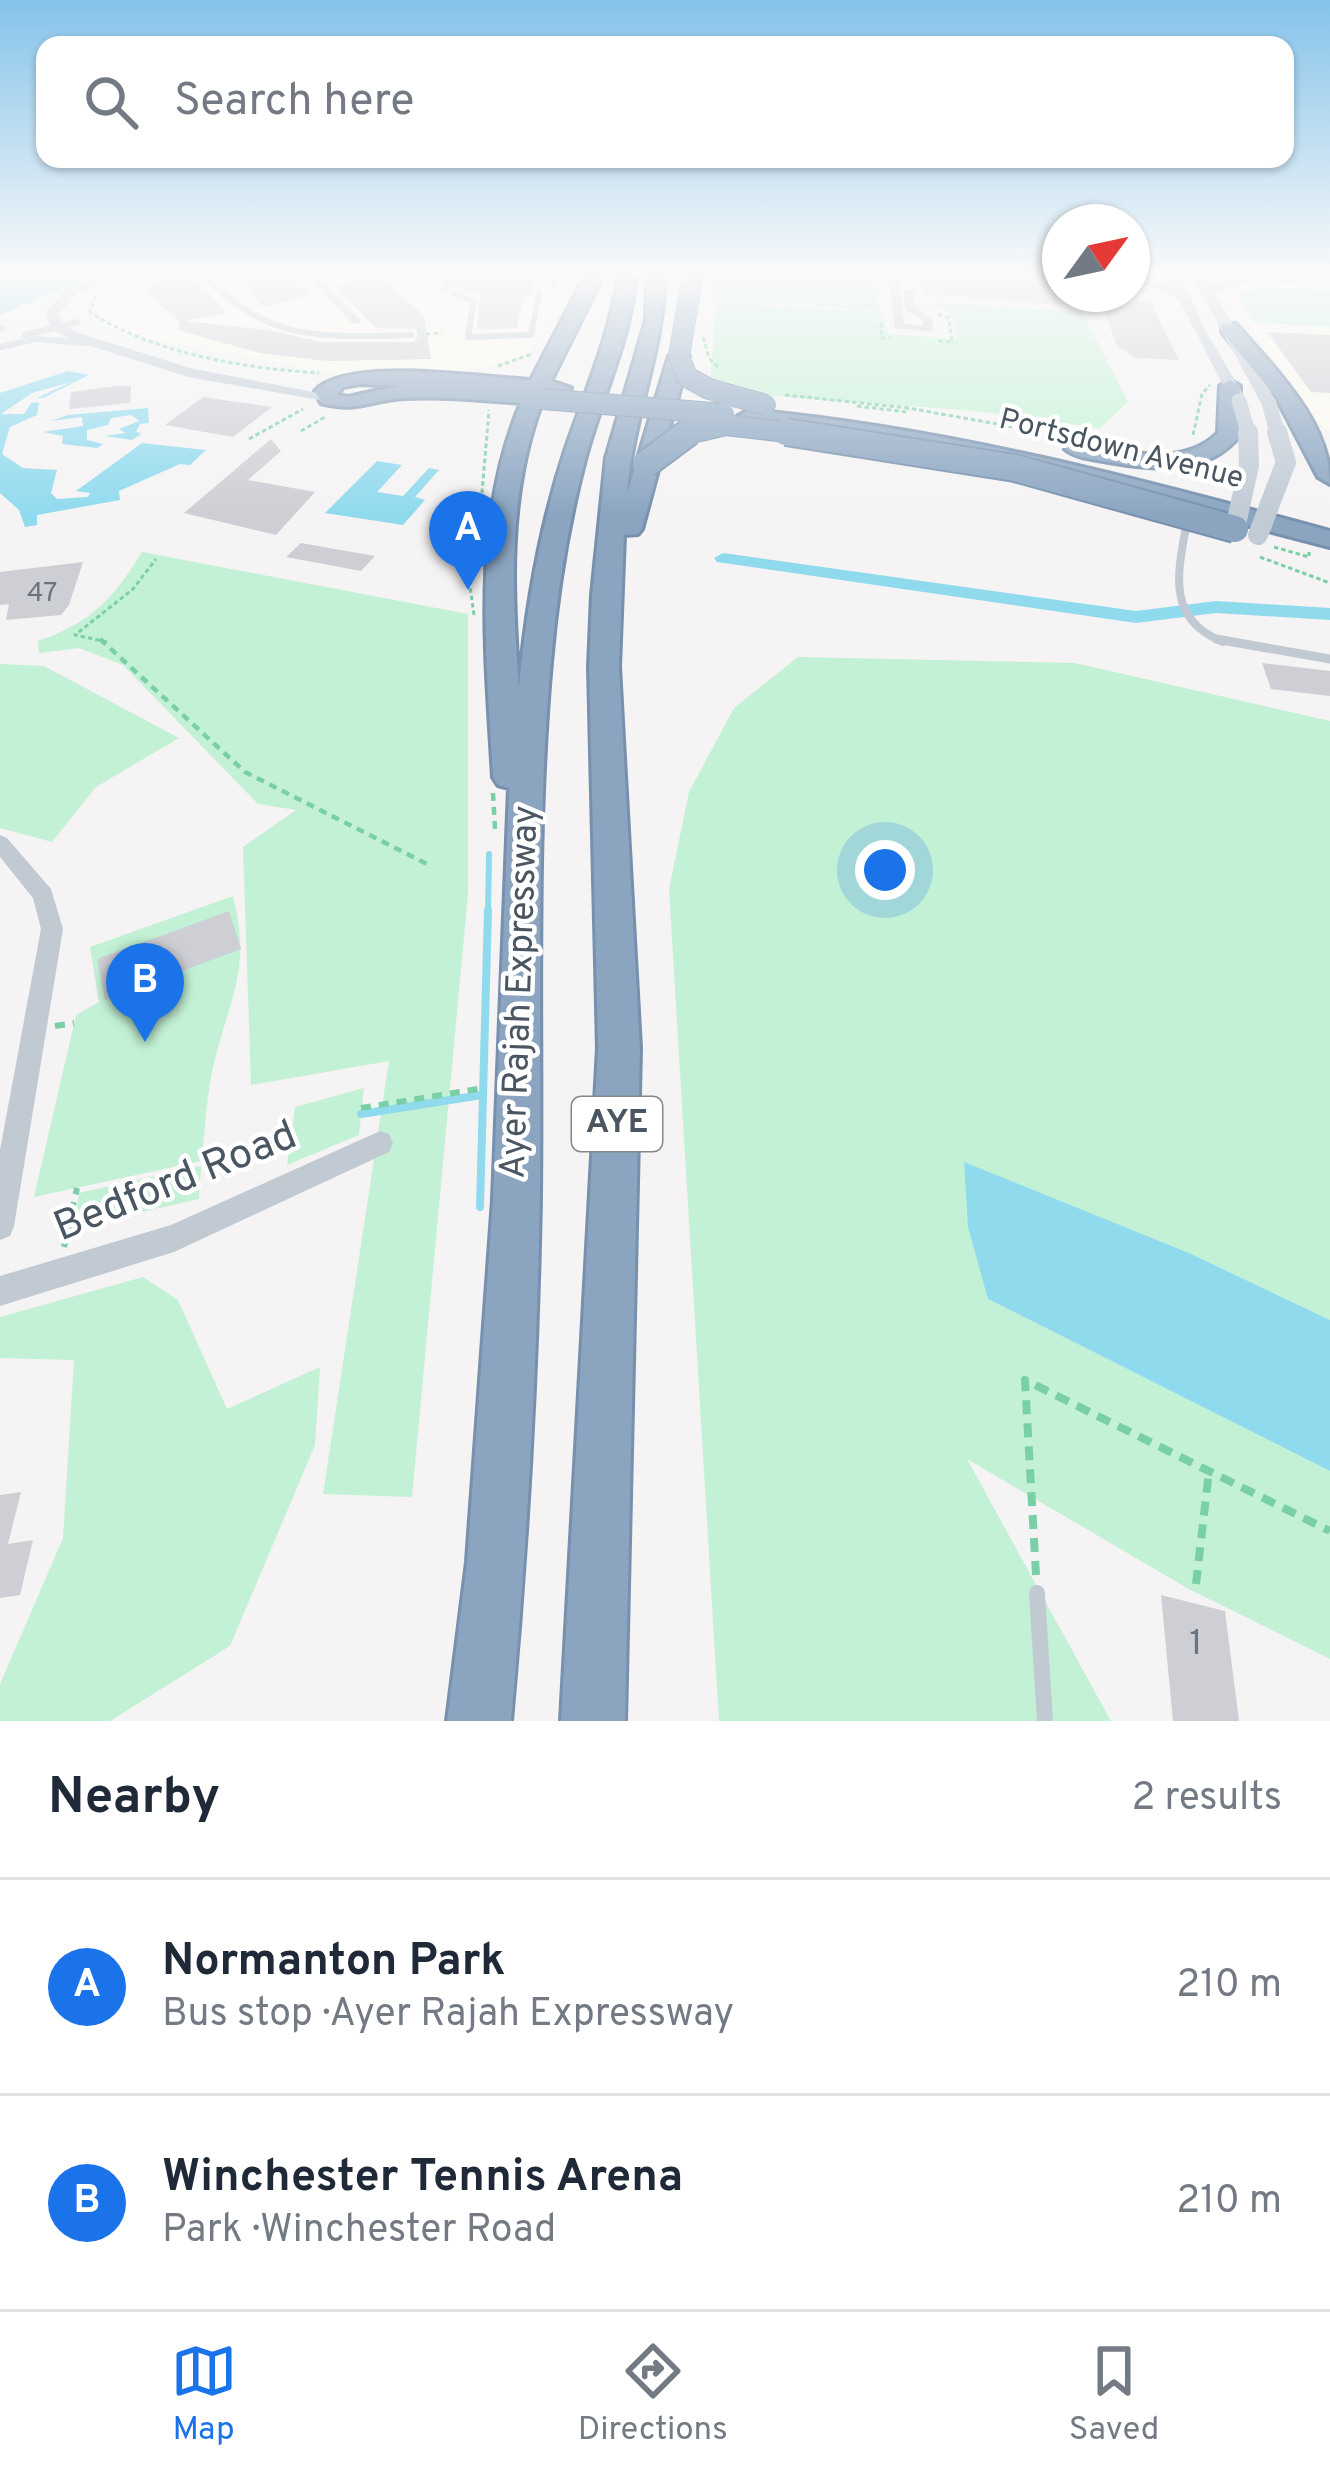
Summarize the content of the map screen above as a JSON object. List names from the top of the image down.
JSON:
{
  "streets": {
    "highway": ["Portsdown Avenue", "Ayer Rajah Expressway", "AYE"],
    "street": ["Bedford Road"]
  },
  "house_numbers": ["47", "1"],
  "north": "top right",
  "page": {
    "search": "Search here",
    "pins": ["A", "B"],
    "heading": ["Nearby", "2 results"],
    "list": [
      {
        "mark": "A",
        "name": "Normanton Park",
        "note": "Bus stop · Ayer Rajah Expressway",
        "value": "210 m"
      },
      {
        "mark": "B",
        "name": "Winchester Tennis Arena",
        "note": "Park · Winchester Road",
        "value": "210 m"
      }
    ],
    "nav": ["Map", "Directions", "Saved"]
  }
}
